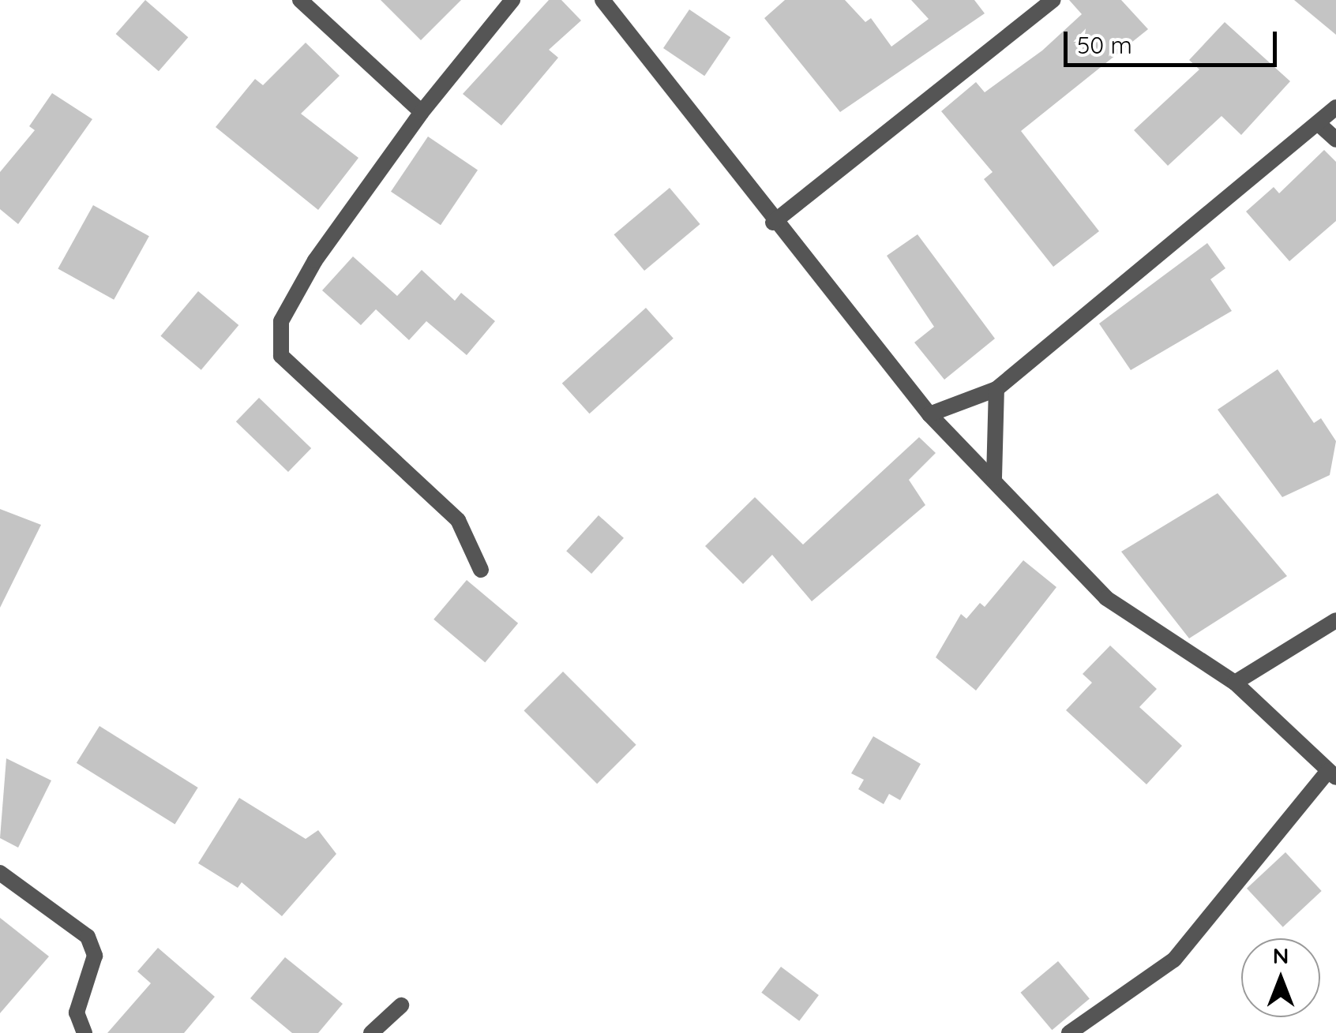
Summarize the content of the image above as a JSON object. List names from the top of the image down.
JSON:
{
  "scale_bar": "50 m",
  "north": "top"
}
